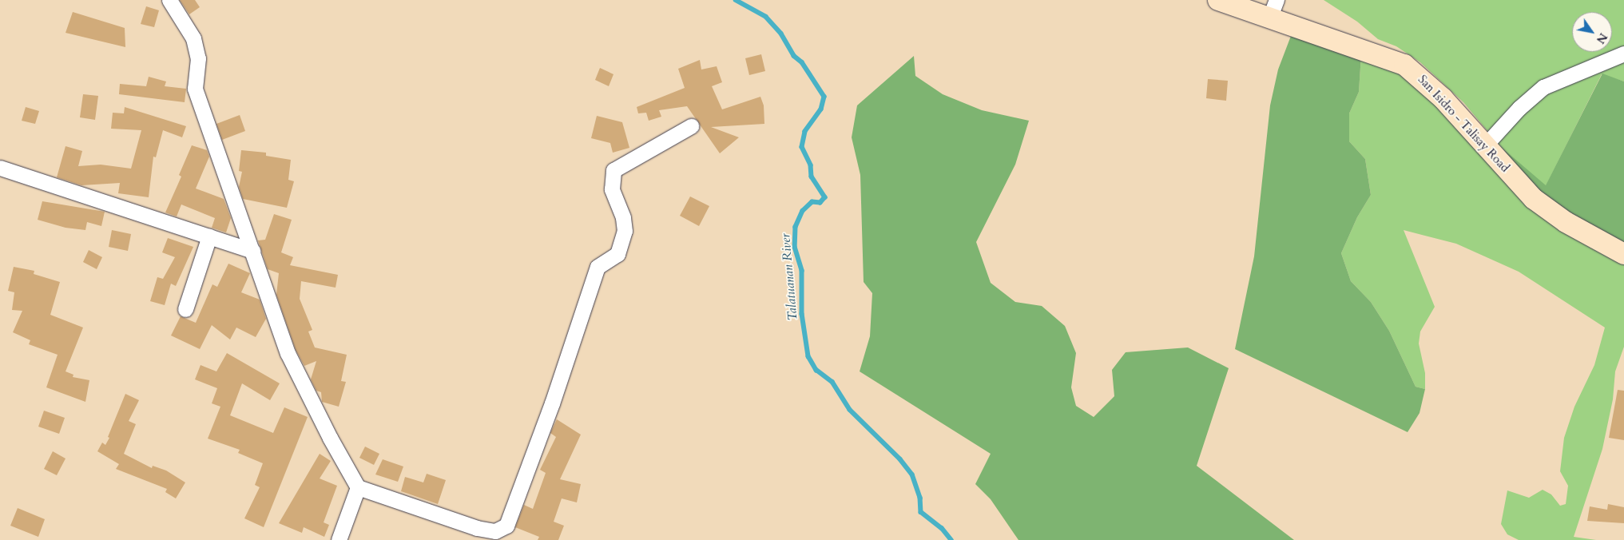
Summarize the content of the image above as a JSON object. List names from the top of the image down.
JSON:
{
  "streets": {
    "street": ["San Isidro - Talisay Road"]
  },
  "water": ["Talatuanan River"],
  "north": "bottom right"
}
